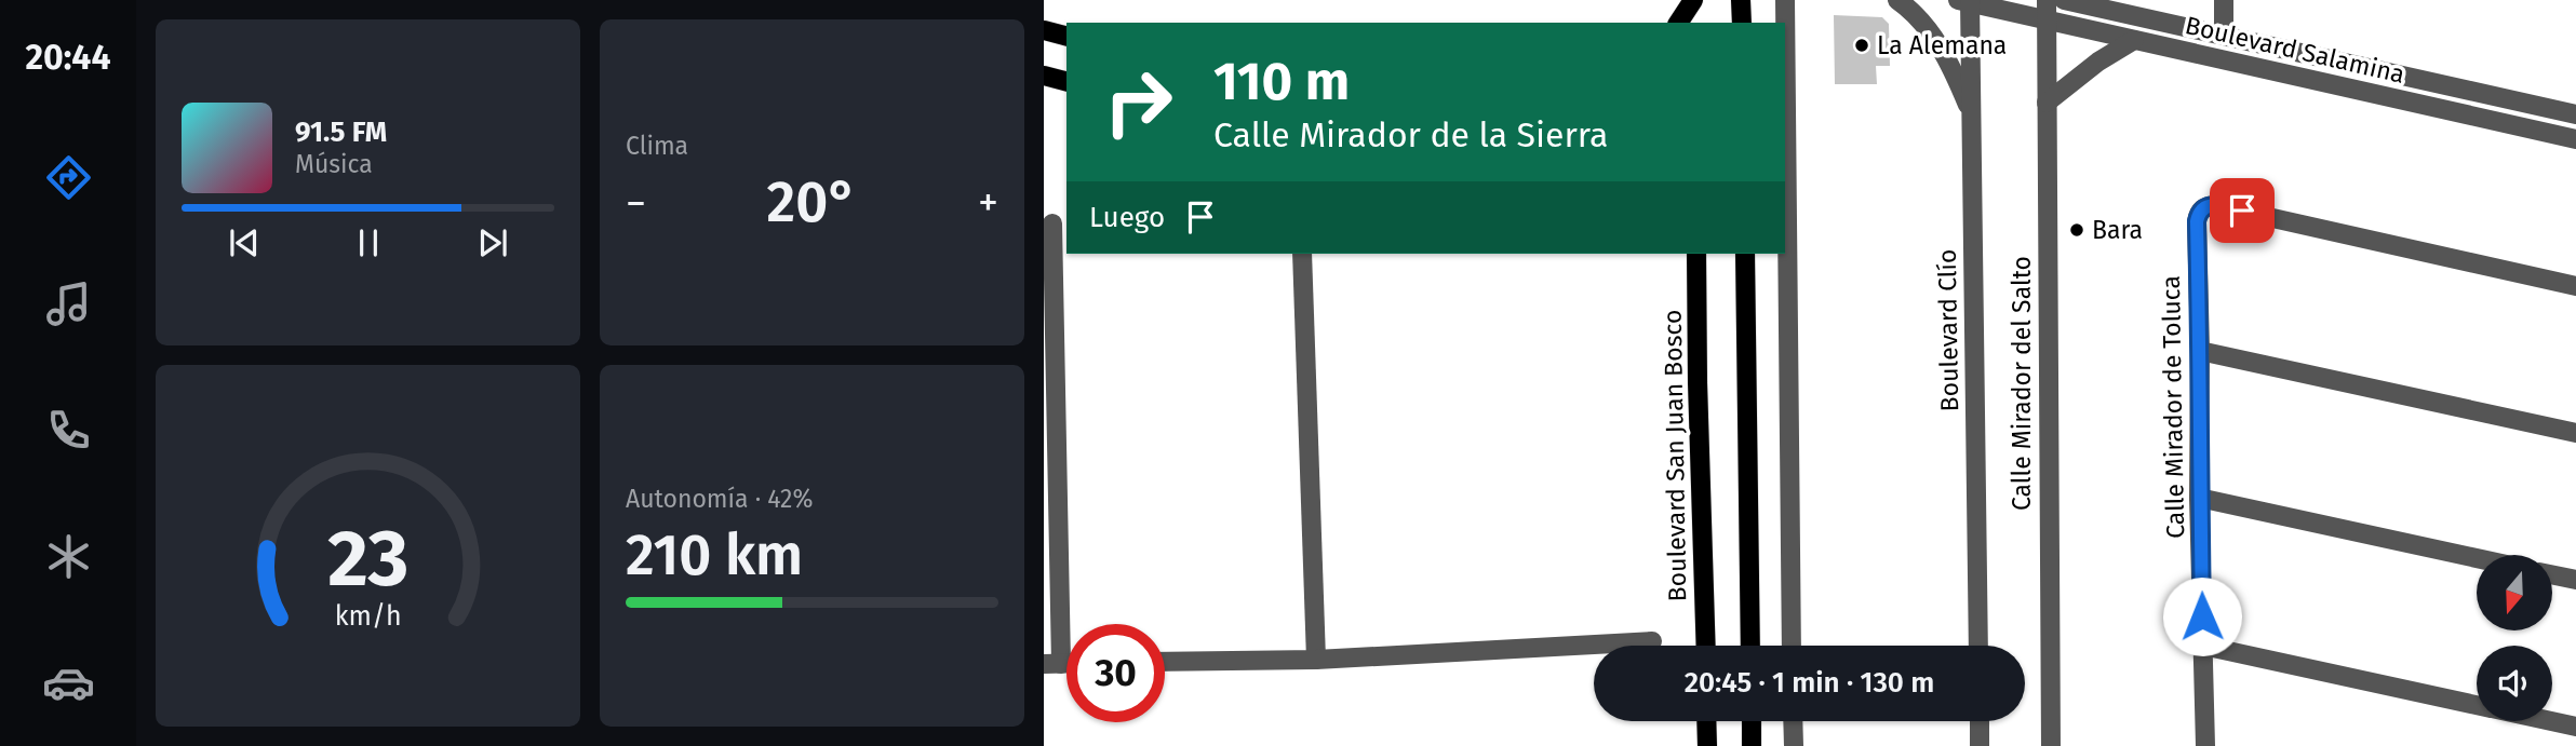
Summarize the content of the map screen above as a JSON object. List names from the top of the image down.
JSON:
{
  "streets": {
    "main road": ["Boulevard San Juan Bosco"],
    "street": [
      "Boulevard Salamina",
      "Boulevard Clío",
      "Calle Mirador del Salto",
      "Calle Mirador de Toluca"
    ]
  },
  "crossings": [
    ["Boulevard Salamina", "Boulevard Clío"],
    ["Boulevard Salamina", "Calle Mirador del Salto"]
  ],
  "places": ["La Alemana", "Bara"],
  "north": "bottom",
  "page": {
    "tabs": "20:44",
    "tile": [
      "Clima",
      ["Autonomía · 42%", "210 km"]
    ],
    "turn": ["110 m", "Calle Mirador de la Sierra"],
    "song": ["91.5 FM", "Música"],
    "heat": ["−", "20°", "+"],
    "then": "Luego",
    "limit": "30",
    "trip": "20:45 · 1 min · 130 m",
    "gauge": ["23", "km/h"]
  }
}
